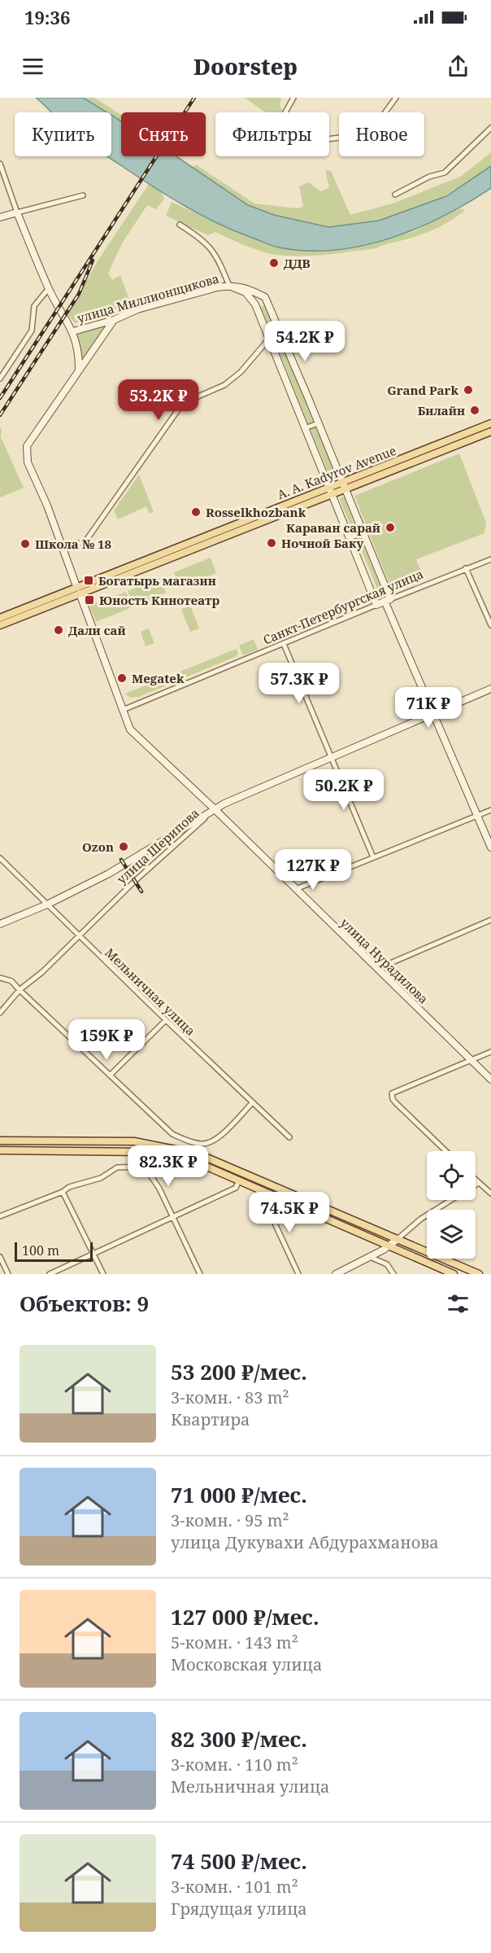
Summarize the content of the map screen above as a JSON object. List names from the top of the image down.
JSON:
{
  "streets": {
    "main road": ["A. A. Kadyrov Avenue"],
    "street": [
      "улица Миллионщикова",
      "Санкт-Петербургская улица",
      "улица Шерипова",
      "улица Нурадилова",
      "Мельничная улица"
    ]
  },
  "crossings": [
    ["улица Миллионщикова", "улица Нурадилова"],
    ["A. A. Kadyrov Avenue", "улица Нурадилова"],
    ["Санкт-Петербургская улица", "улица Нурадилова"],
    ["улица Шерипова", "улица Нурадилова"],
    ["улица Шерипова", "Мельничная улица"]
  ],
  "places": {
    "other": [
      "ДДВ",
      "Grand Park",
      "Билайн",
      "Rosselkhozbank",
      "Караван сарай",
      "Ночной Баку",
      "Школа № 18",
      "Дали сай",
      "Megatek",
      "Ozon"
    ],
    "transit": ["Богатырь магазин", "Юность Кинотеатр"]
  },
  "scale_bar": "100 m",
  "page": {
    "status": "19:36",
    "header": "Doorstep",
    "chip": [
      "Купить",
      "Снять",
      "Фильтры",
      "Новое"
    ],
    "price": [
      "54.2K ₽",
      "53.2K ₽",
      "57.3K ₽",
      "71K ₽",
      "50.2K ₽",
      "127K ₽",
      "159K ₽",
      "82.3K ₽",
      "74.5K ₽"
    ],
    "scale": "100 m",
    "heading": "Объектов: 9",
    "list": [
      {
        "name": "53 200 ₽/мес.",
        "note": "3-комн. · 83 m² · Квартира"
      },
      {
        "name": "71 000 ₽/мес.",
        "note": "3-комн. · 95 m² · улица Дукувахи Абдурахманова"
      },
      {
        "name": "127 000 ₽/мес.",
        "note": "5-комн. · 143 m² · Московская улица"
      },
      {
        "name": "82 300 ₽/мес.",
        "note": "3-комн. · 110 m² · Мельничная улица"
      },
      {
        "name": "74 500 ₽/мес.",
        "note": "3-комн. · 101 m² · Грядущая улица"
      }
    ]
  }
}
